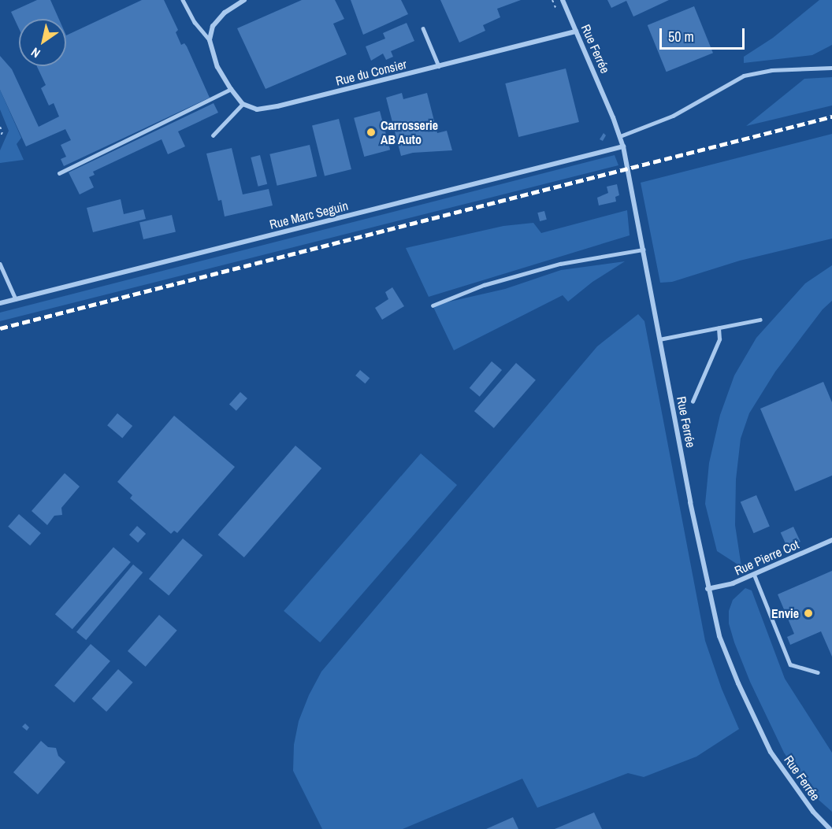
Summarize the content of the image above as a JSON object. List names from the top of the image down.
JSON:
{
  "streets": {
    "street": [
      "Rue Ferrée",
      "Rue du Consier",
      "Rue Marc Seguin",
      "Rue Pierre Cot"
    ]
  },
  "crossings": [
    ["Rue Ferrée", "Rue du Consier"],
    ["Rue Ferrée", "Rue Marc Seguin"],
    ["Rue Ferrée", "Rue Pierre Cot"]
  ],
  "places": ["Carrosserie AB Auto", "Envie"],
  "scale_bar": "50 m",
  "north": "bottom left"
}
